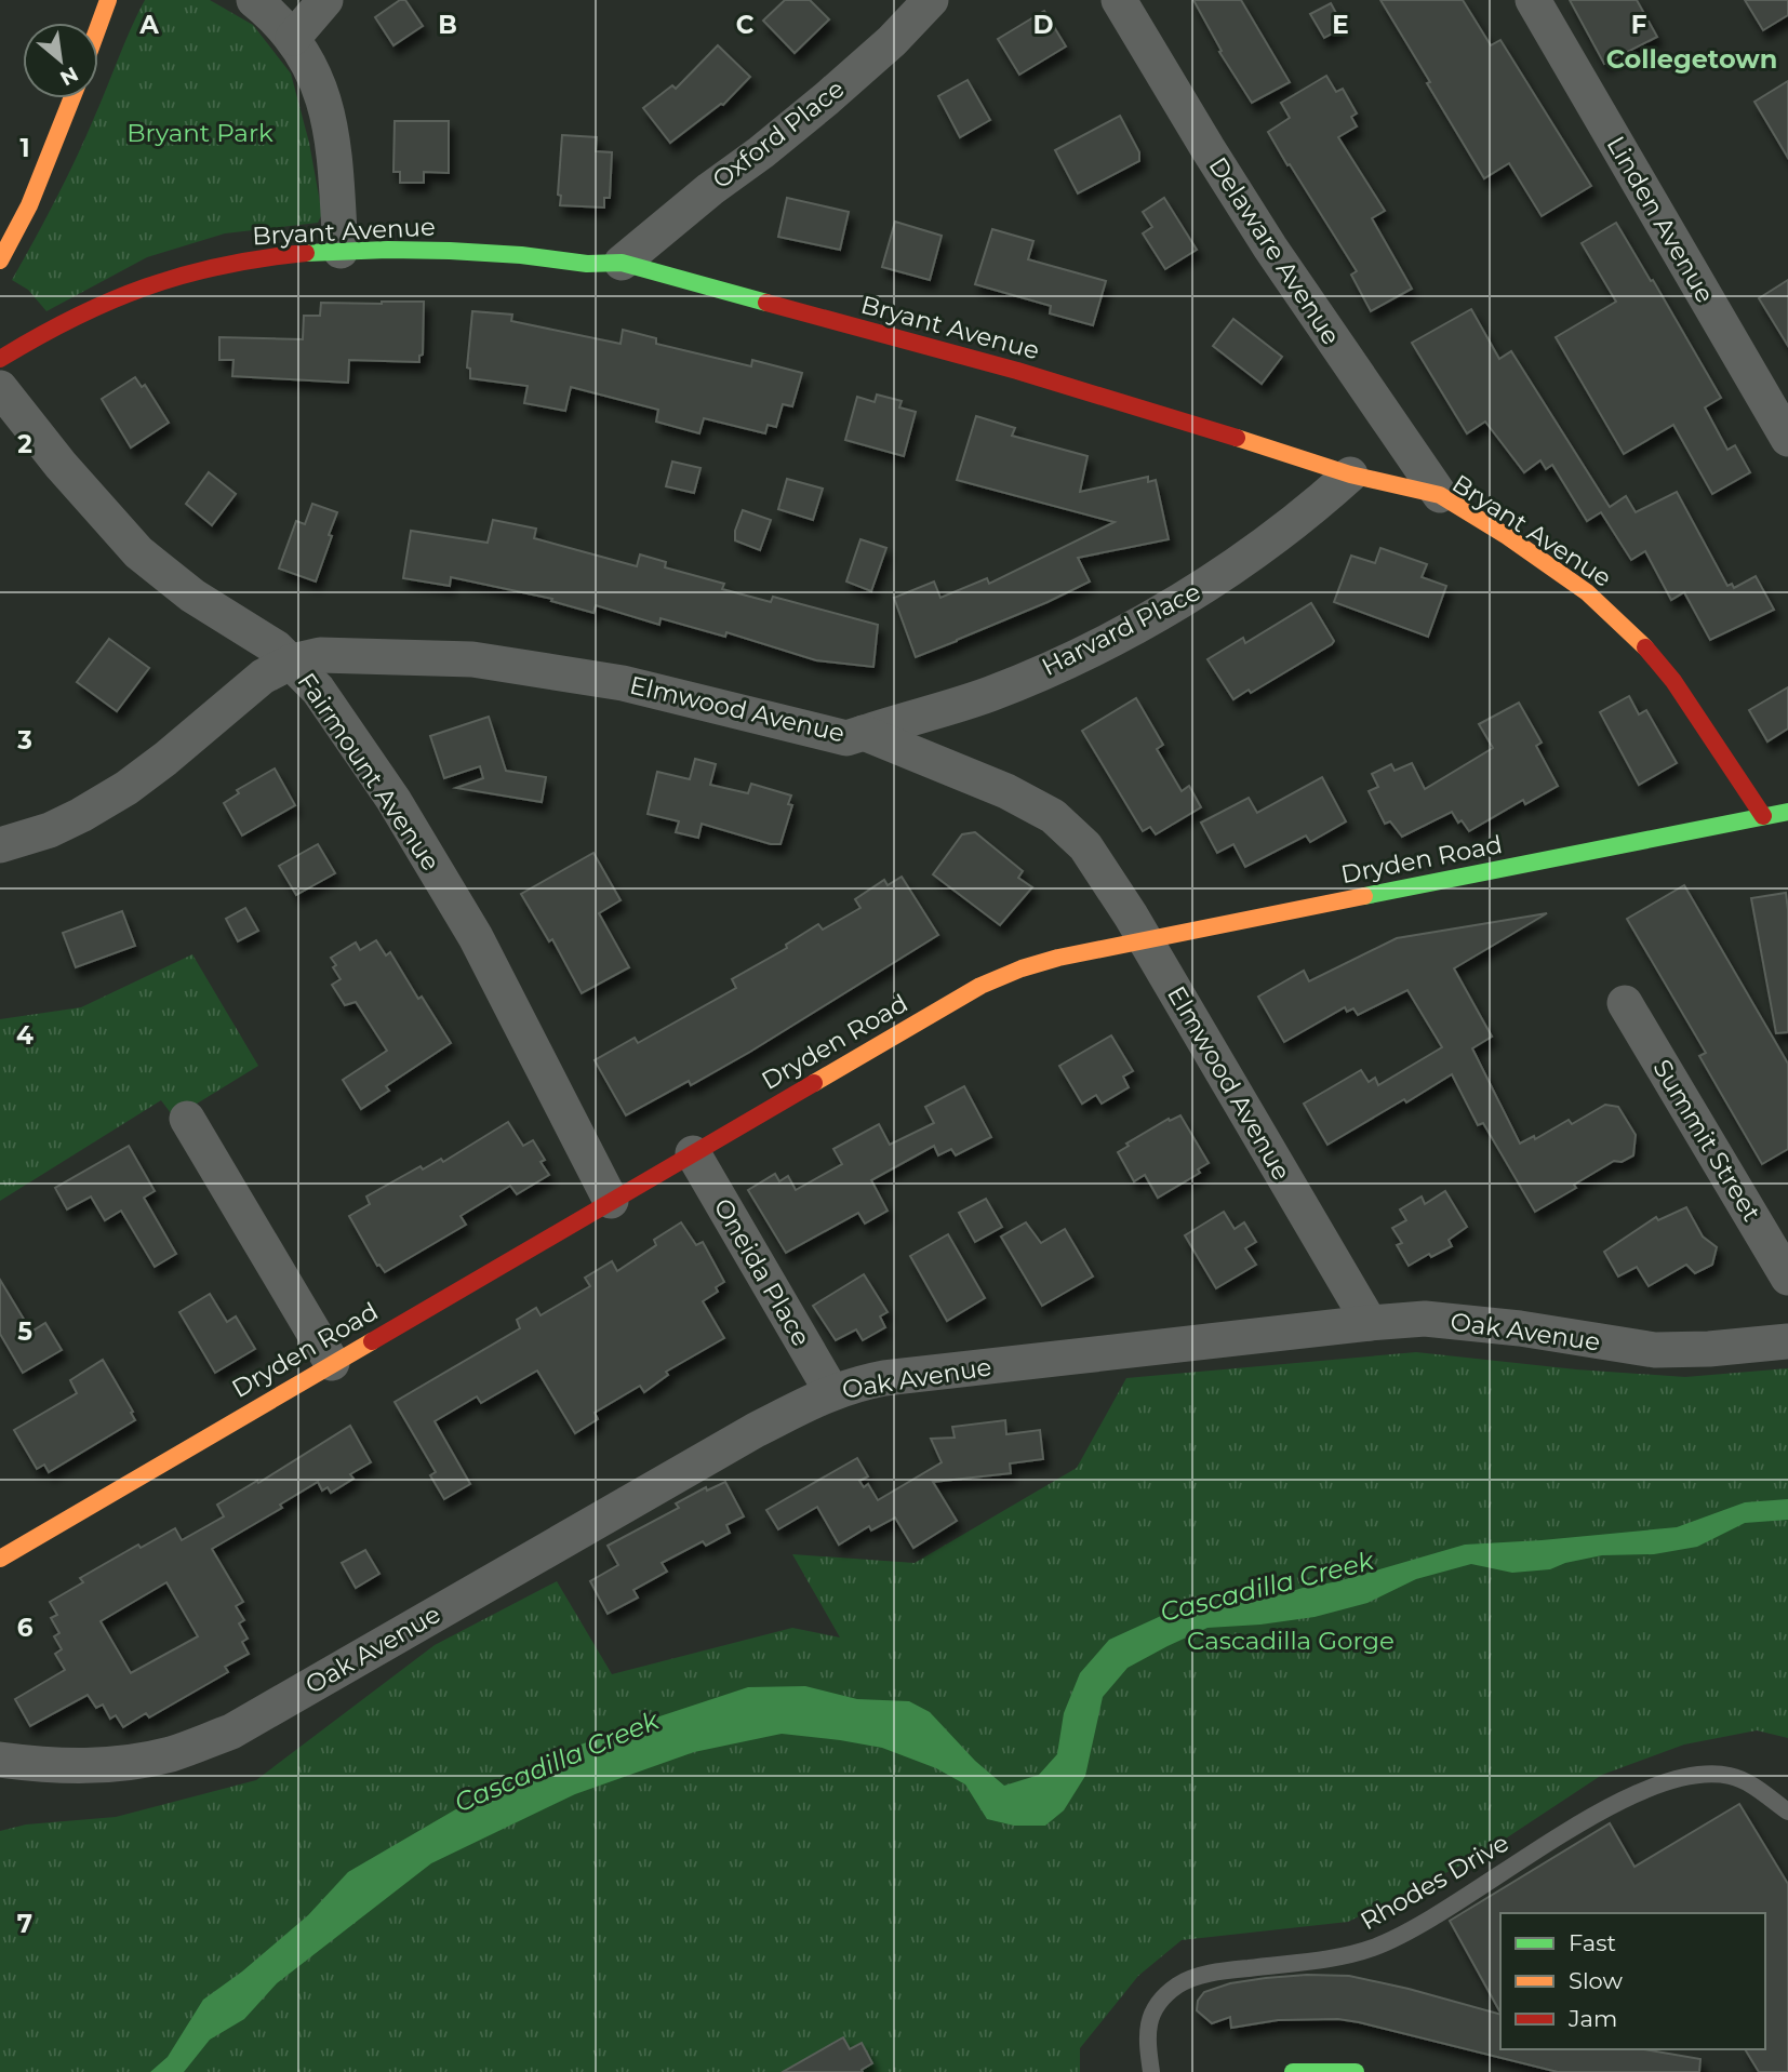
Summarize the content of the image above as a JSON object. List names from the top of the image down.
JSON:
{
  "streets": {
    "street": [
      "Oxford Place",
      "Linden Avenue",
      "Bryant Avenue",
      "Delaware Avenue",
      "Harvard Place",
      "Elmwood Avenue",
      "Fairmount Avenue",
      "Dryden Road",
      "Summit Street",
      "Oneida Place",
      "Oak Avenue"
    ],
    "lane": ["Rhodes Drive"]
  },
  "crossings": [
    ["Oxford Place", "Bryant Avenue"],
    ["Bryant Avenue", "Delaware Avenue"],
    ["Bryant Avenue", "Harvard Place"],
    ["Bryant Avenue", "Dryden Road"],
    ["Harvard Place", "Elmwood Avenue"],
    ["Elmwood Avenue", "Fairmount Avenue"],
    ["Elmwood Avenue", "Dryden Road"],
    ["Elmwood Avenue", "Oak Avenue"],
    ["Fairmount Avenue", "Dryden Road"],
    ["Dryden Road", "Oneida Place"],
    ["Oneida Place", "Oak Avenue"]
  ],
  "districts": ["Collegetown"],
  "water": ["Cascadilla Creek"],
  "parks": ["Bryant Park", "Cascadilla Gorge"],
  "legend": ["Fast", "Slow", "Jam"],
  "north": "bottom right",
  "grid": {
    "columns": [
      "A",
      "B",
      "C",
      "D",
      "E",
      "F"
    ],
    "rows": [
      "1",
      "2",
      "3",
      "4",
      "5",
      "6",
      "7"
    ]
  }
}
